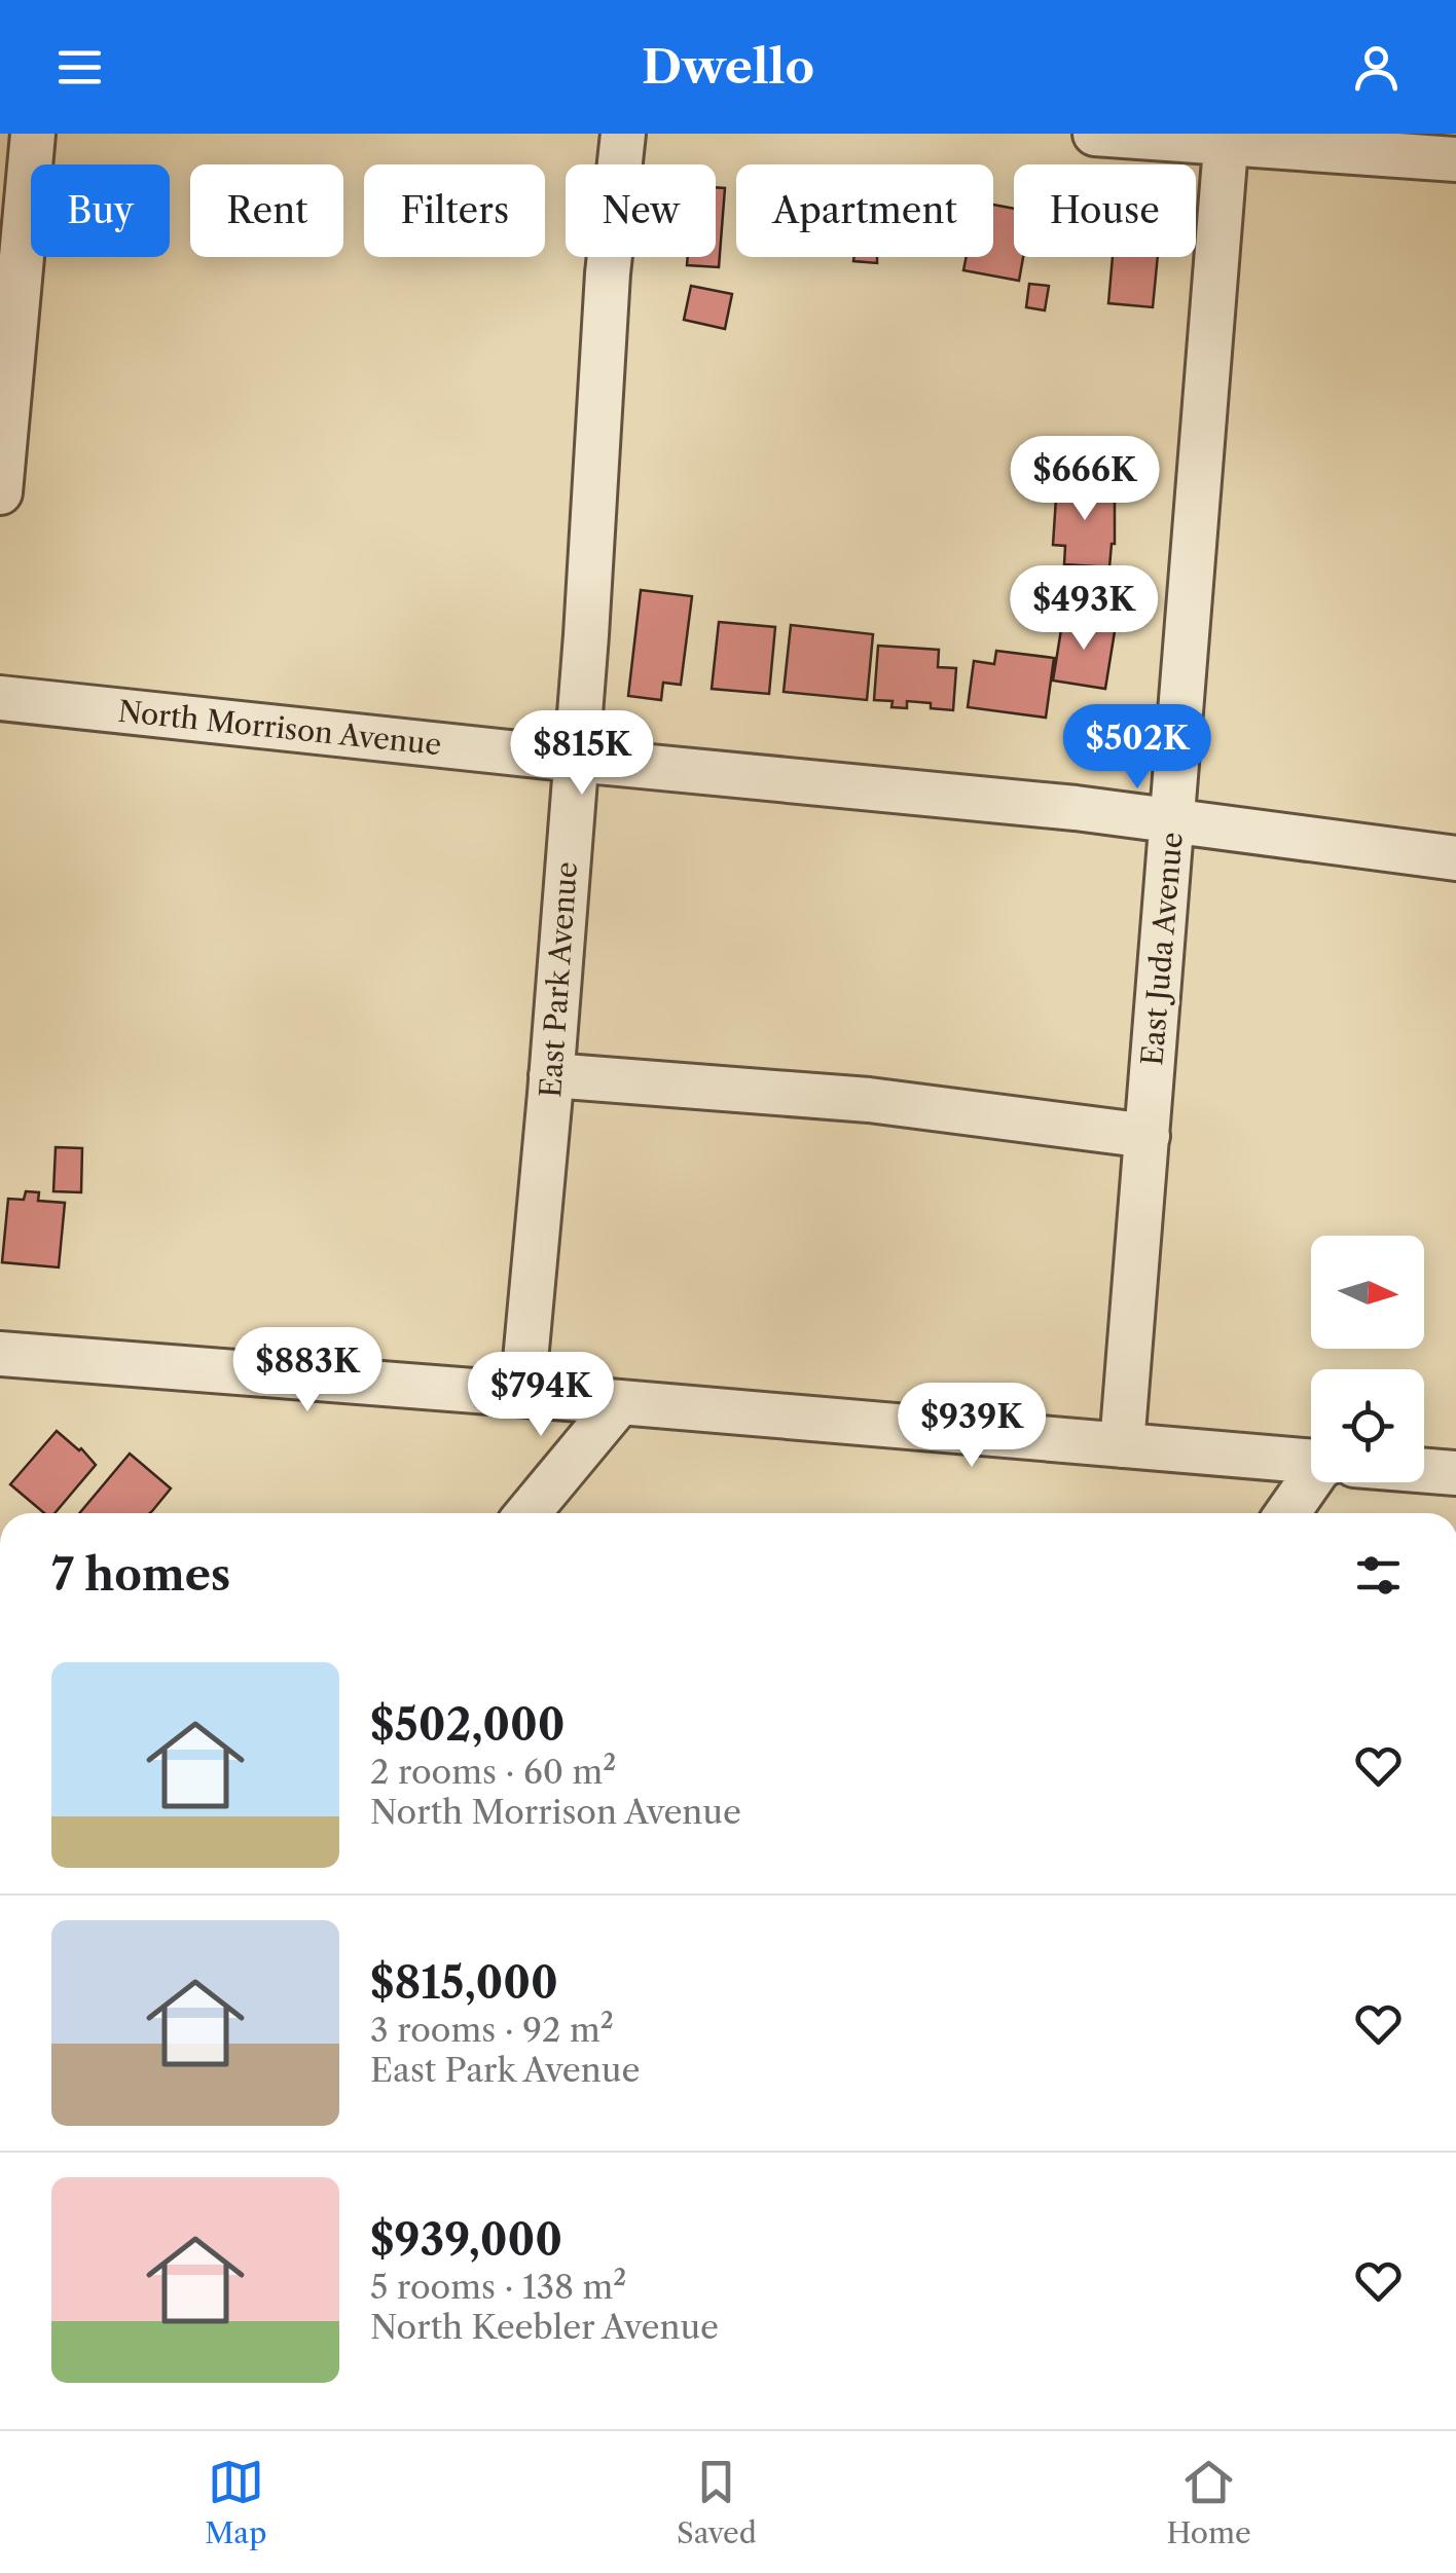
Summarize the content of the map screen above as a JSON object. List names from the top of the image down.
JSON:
{
  "streets": {
    "street": ["North Morrison Avenue", "East Juda Avenue", "East Park Avenue"]
  },
  "crossings": [
    ["North Morrison Avenue", "East Juda Avenue"],
    ["North Morrison Avenue", "East Park Avenue"]
  ],
  "north": "right",
  "page": {
    "header": "Dwello",
    "chip": [
      "Buy",
      "Rent",
      "Filters",
      "New",
      "Apartment",
      "House"
    ],
    "price": [
      "$666K",
      "$493K",
      "$502K",
      "$815K",
      "$883K",
      "$794K",
      "$939K"
    ],
    "heading": "7 homes",
    "list": [
      {
        "name": "$502,000",
        "note": "2 rooms · 60 m² · North Morrison Avenue"
      },
      {
        "name": "$815,000",
        "note": "3 rooms · 92 m² · East Park Avenue"
      },
      {
        "name": "$939,000",
        "note": "5 rooms · 138 m² · North Keebler Avenue"
      }
    ],
    "tabs": ["Map", "Saved", "Home"]
  }
}
